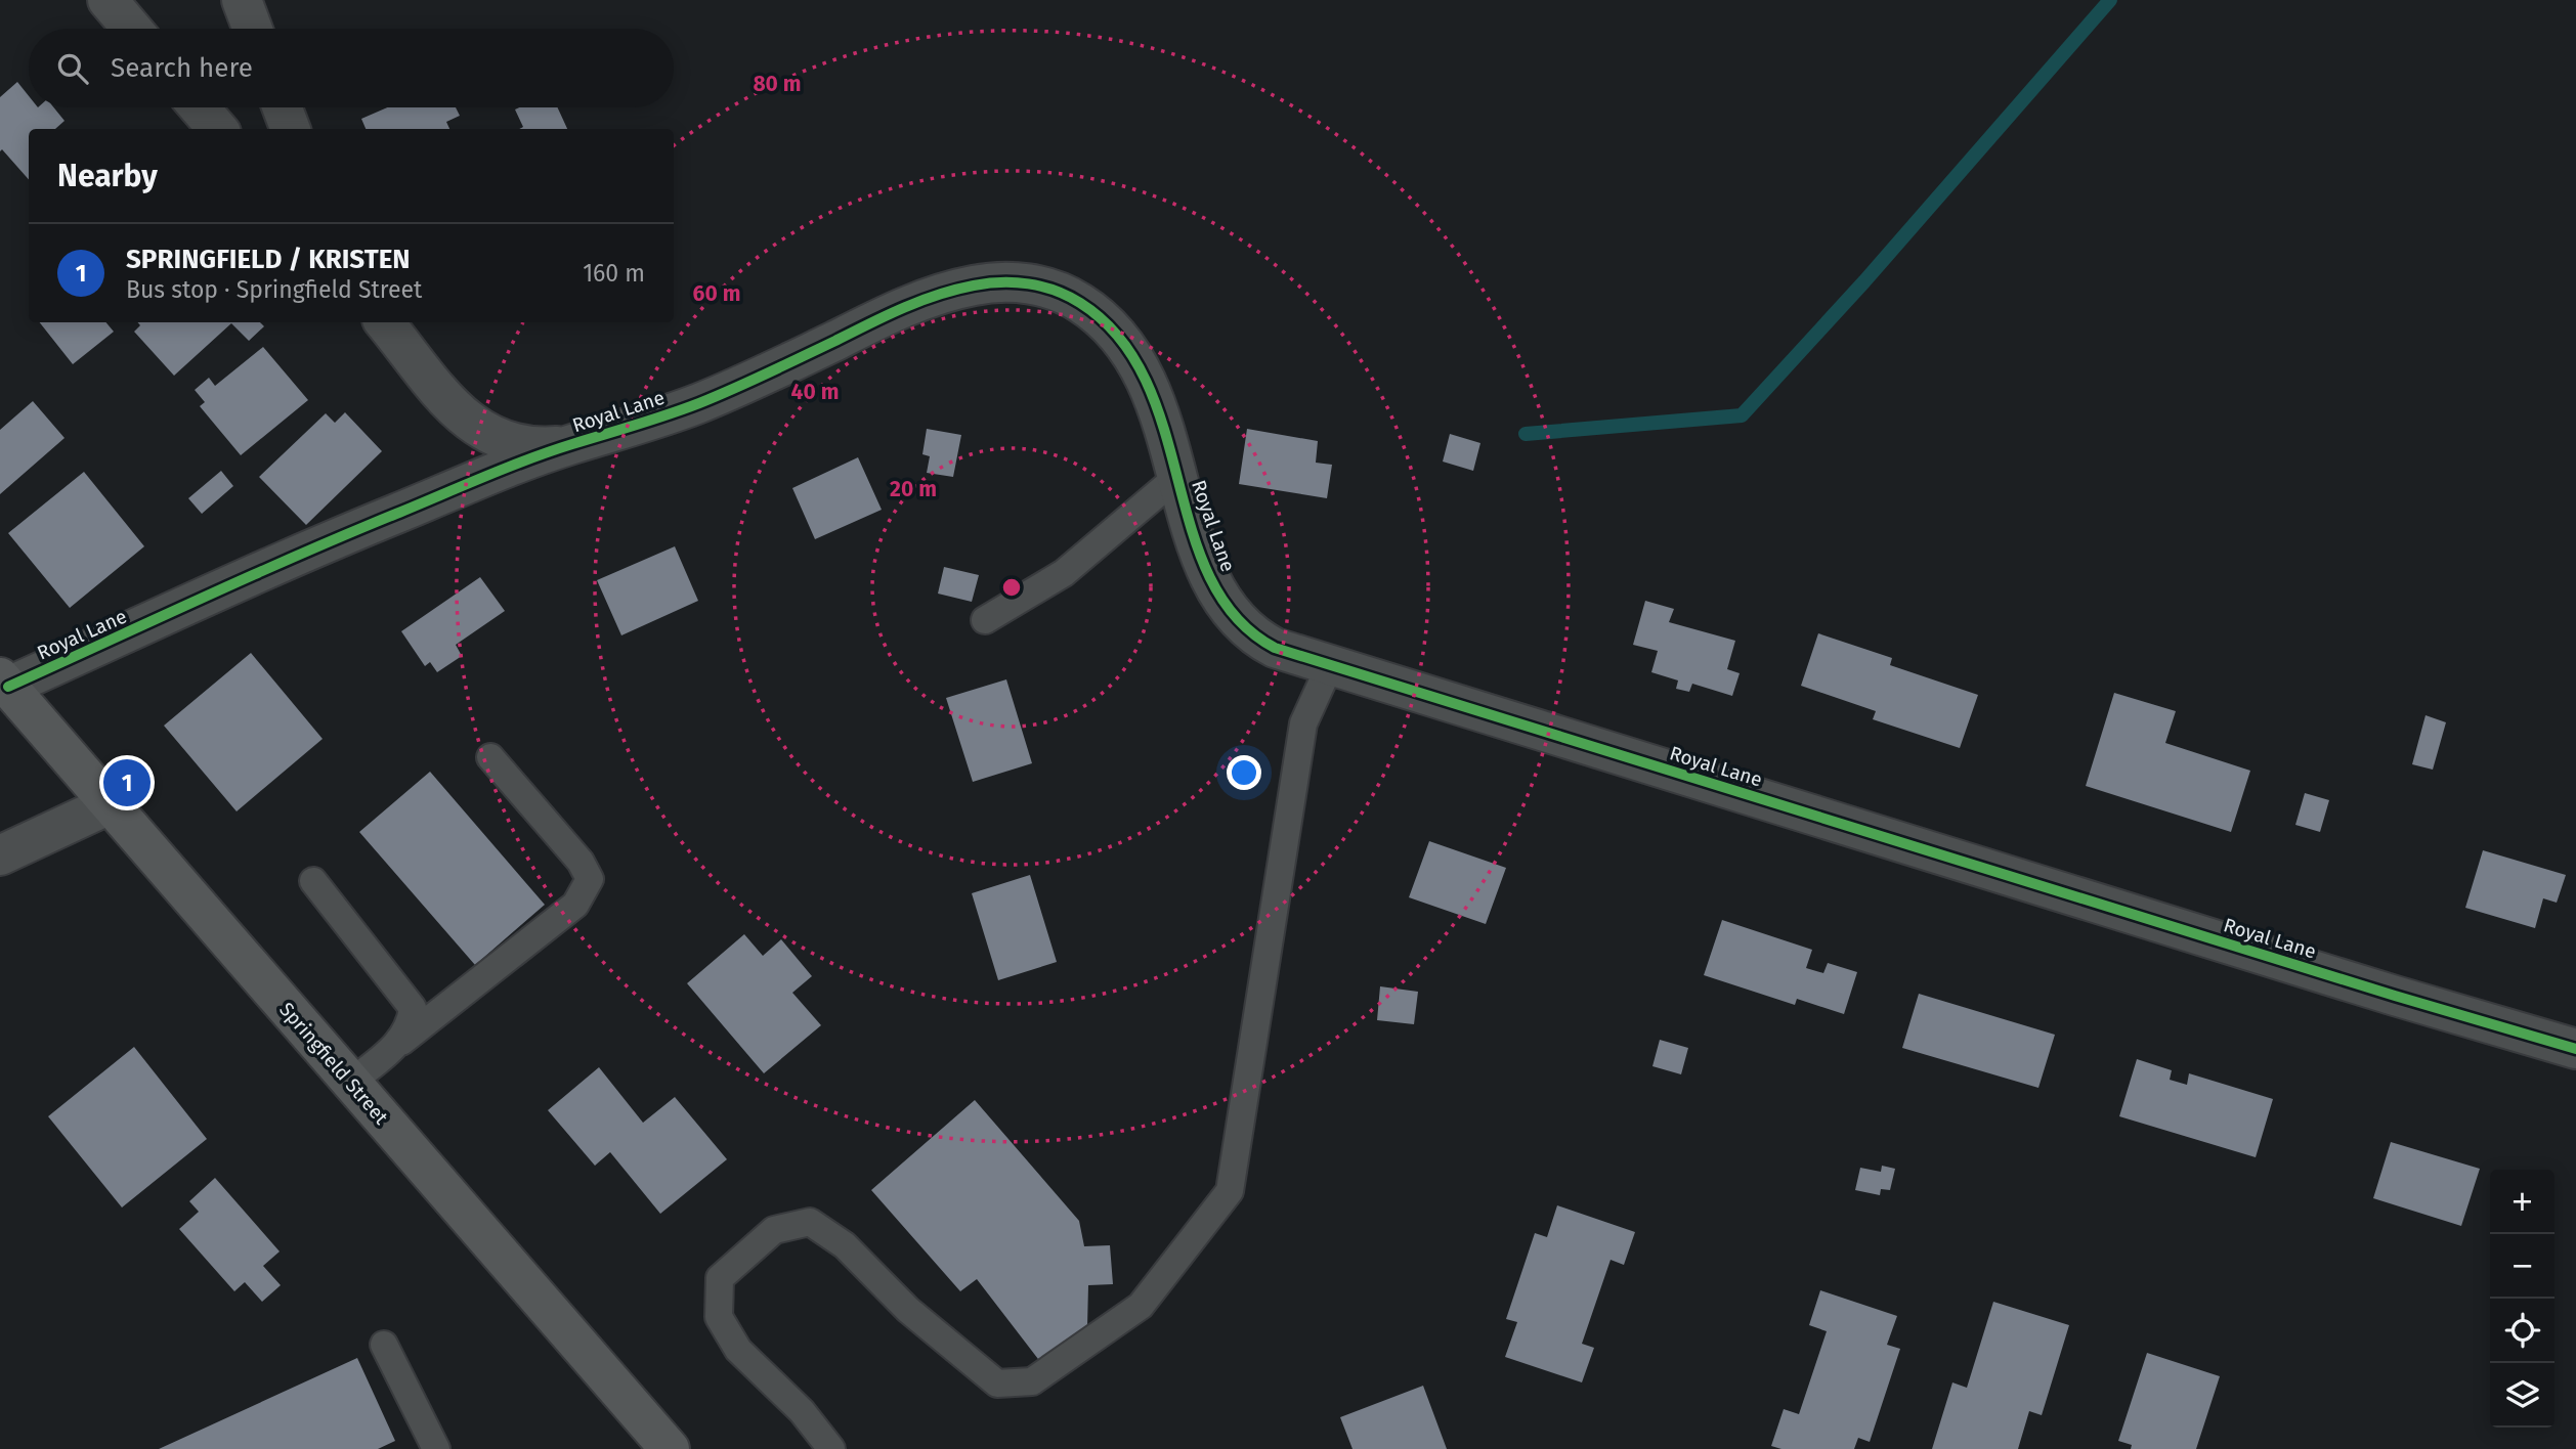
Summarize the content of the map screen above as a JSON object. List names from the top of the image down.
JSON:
{
  "streets": {
    "main road": ["Springfield Street"],
    "street": ["Royal Lane"]
  },
  "crossings": [
    ["Royal Lane", "Springfield Street"]
  ],
  "page": {
    "search": "Search here",
    "heading": "Nearby",
    "list": [
      {
        "mark": "1",
        "name": "SPRINGFIELD / KRISTEN",
        "note": "Bus stop · Springfield Street",
        "value": "160 m"
      }
    ],
    "pins": "1",
    "map_buttons": ["+", "−"]
  },
  "rings": [
    "80 m",
    "60 m",
    "40 m",
    "20 m"
  ]
}
